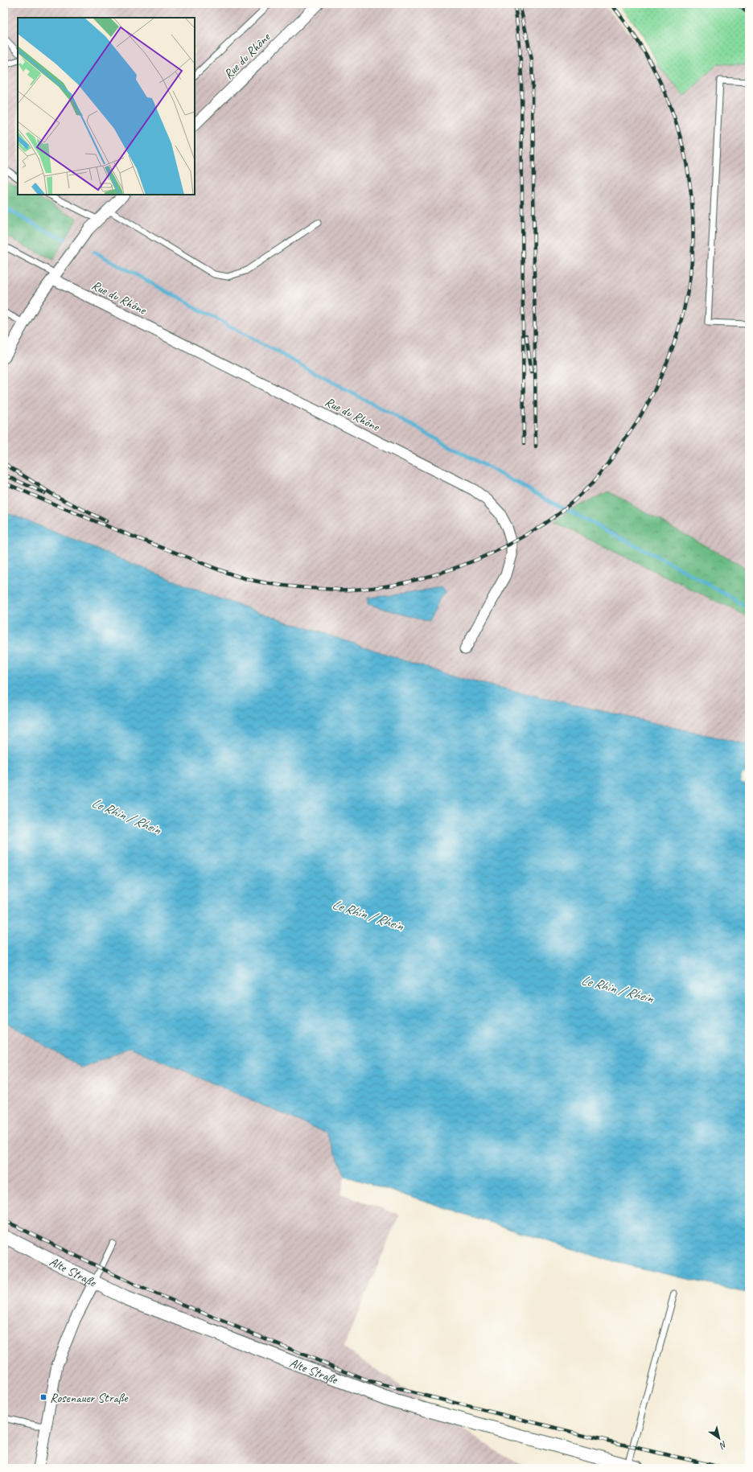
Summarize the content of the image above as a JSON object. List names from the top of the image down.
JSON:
{
  "streets": {
    "street": ["Rue du Rhône", "Alte Straße"]
  },
  "water": ["Le Rhin / Rhein"],
  "places": {
    "transit": ["Rosenauer Straße"]
  },
  "north": "bottom right"
}
